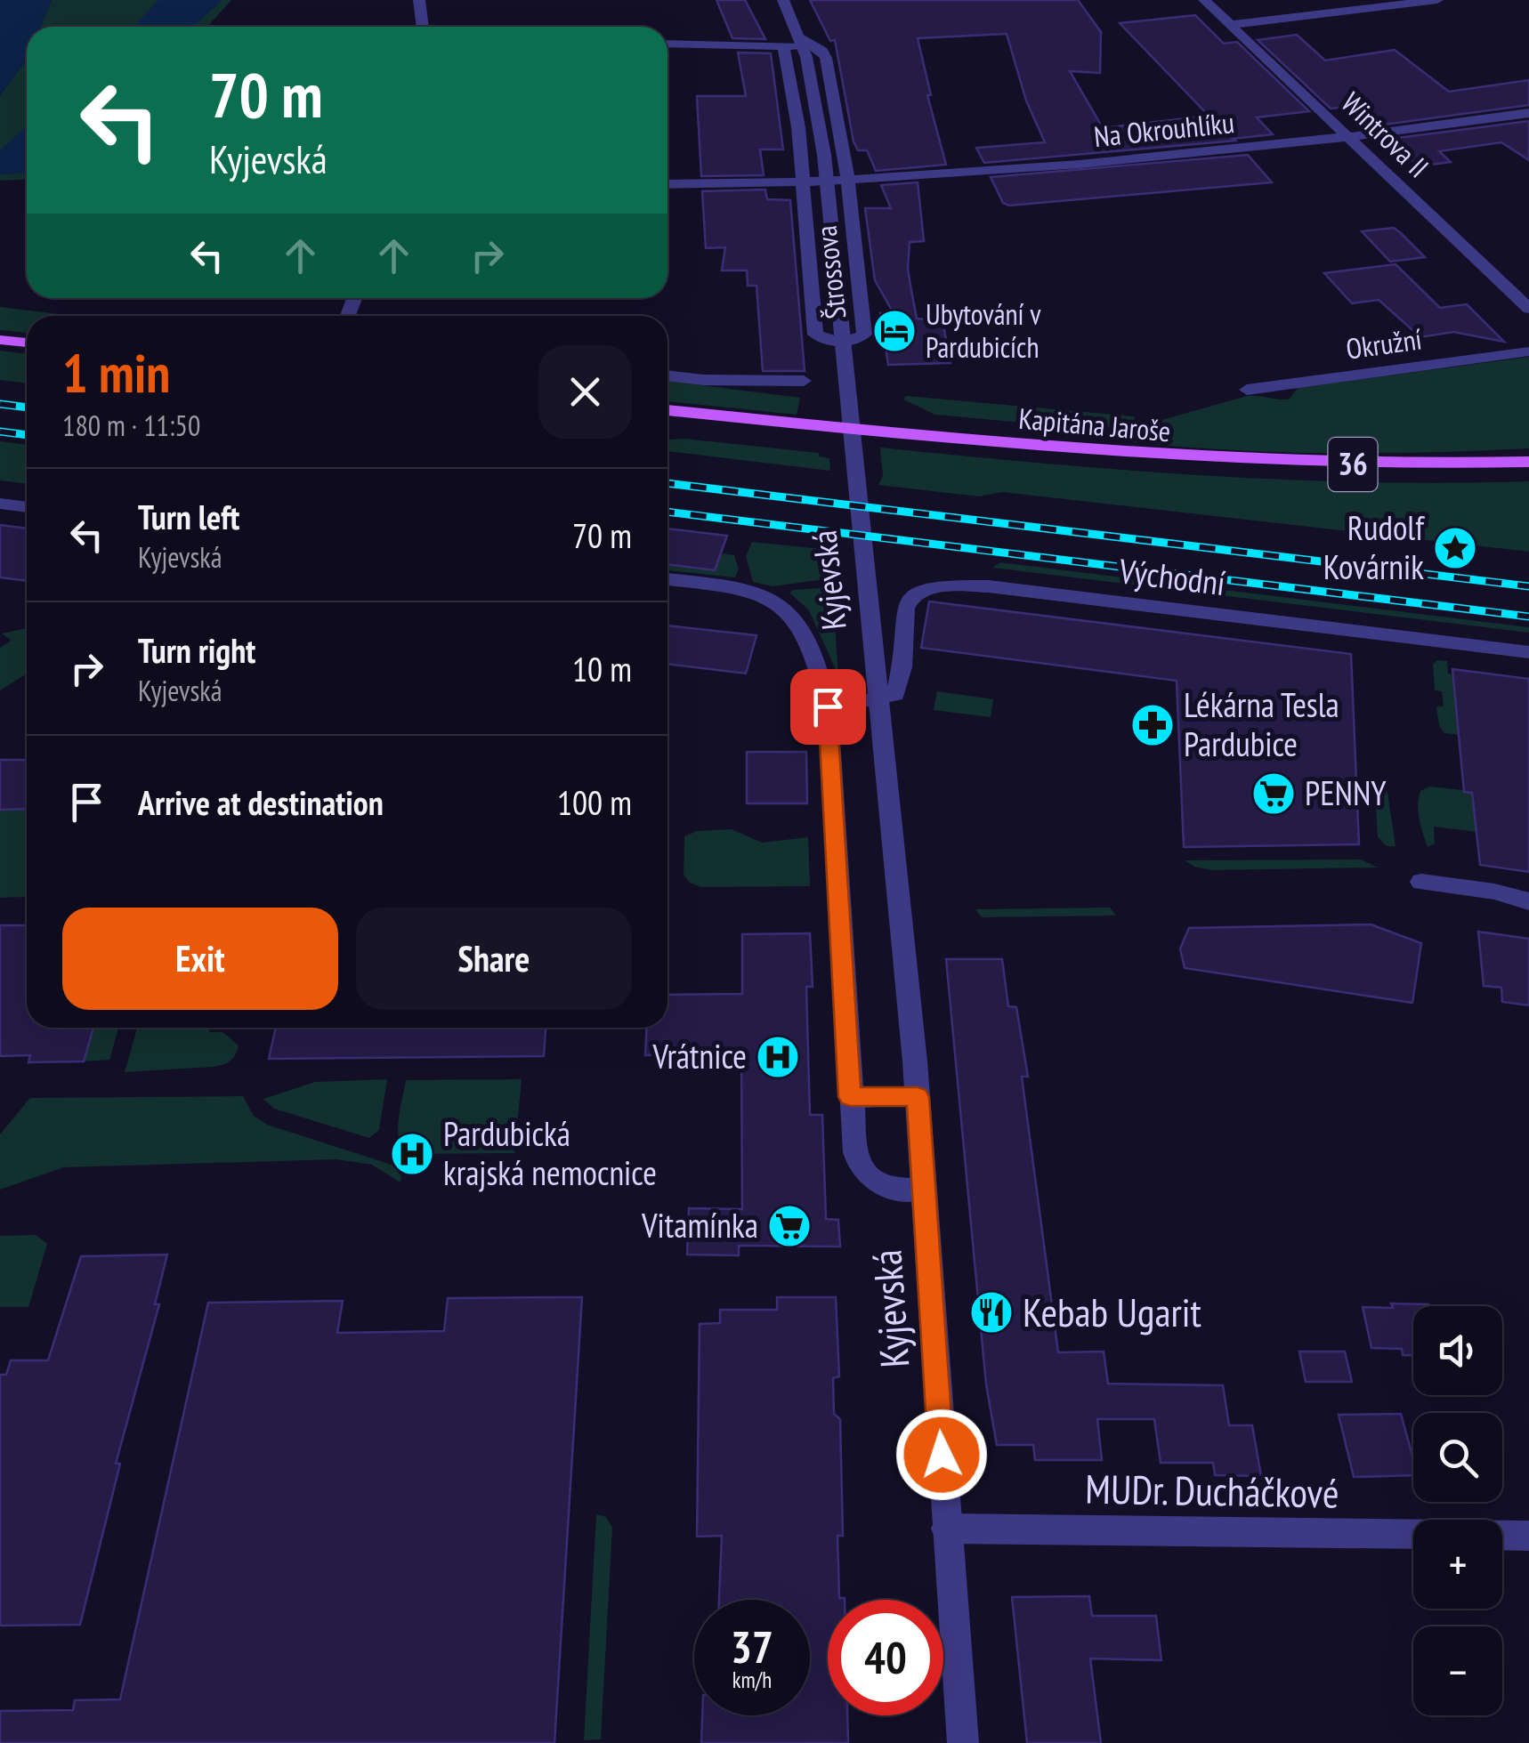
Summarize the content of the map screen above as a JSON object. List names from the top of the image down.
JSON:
{
  "streets": {
    "main road": ["Kapitána Jaroše", "36"],
    "street": [
      "Na Okrouhlíku",
      "Wintrova II",
      "Štrossova",
      "Okružní",
      "Východní",
      "Kyjevská",
      "MUDr. Ducháčkové"
    ]
  },
  "crossings": [
    ["Na Okrouhlíku", "Wintrova II"],
    ["Na Okrouhlíku", "Štrossova"],
    ["Štrossova", "Kyjevská"],
    ["Východní", "Kyjevská"],
    ["Kyjevská", "MUDr. Ducháčkové"]
  ],
  "places": {
    "hotel": ["Ubytování v Pardubicích"],
    "place": ["Rudolf Kovárnik"],
    "pharmacy": ["Lékárna Tesla Pardubice"],
    "supermarket": ["PENNY", "Vitamínka"],
    "hospital": ["Vrátnice", "Pardubická krajská nemocnice"],
    "restaurant": ["Kebab Ugarit"]
  },
  "page": {
    "turn": ["70 m", "Kyjevská"],
    "heading": ["1 min", "180 m · 11:50"],
    "list": [
      {
        "name": "Turn left",
        "note": "Kyjevská",
        "value": "70 m"
      },
      {
        "name": "Turn right",
        "note": "Kyjevská",
        "value": "10 m"
      },
      {
        "name": "Arrive at destination",
        "value": "100 m"
      }
    ],
    "buttons": ["Exit", "Share"],
    "map_buttons": ["+", "−"],
    "speed": "37 km/h",
    "limit": "40"
  }
}
